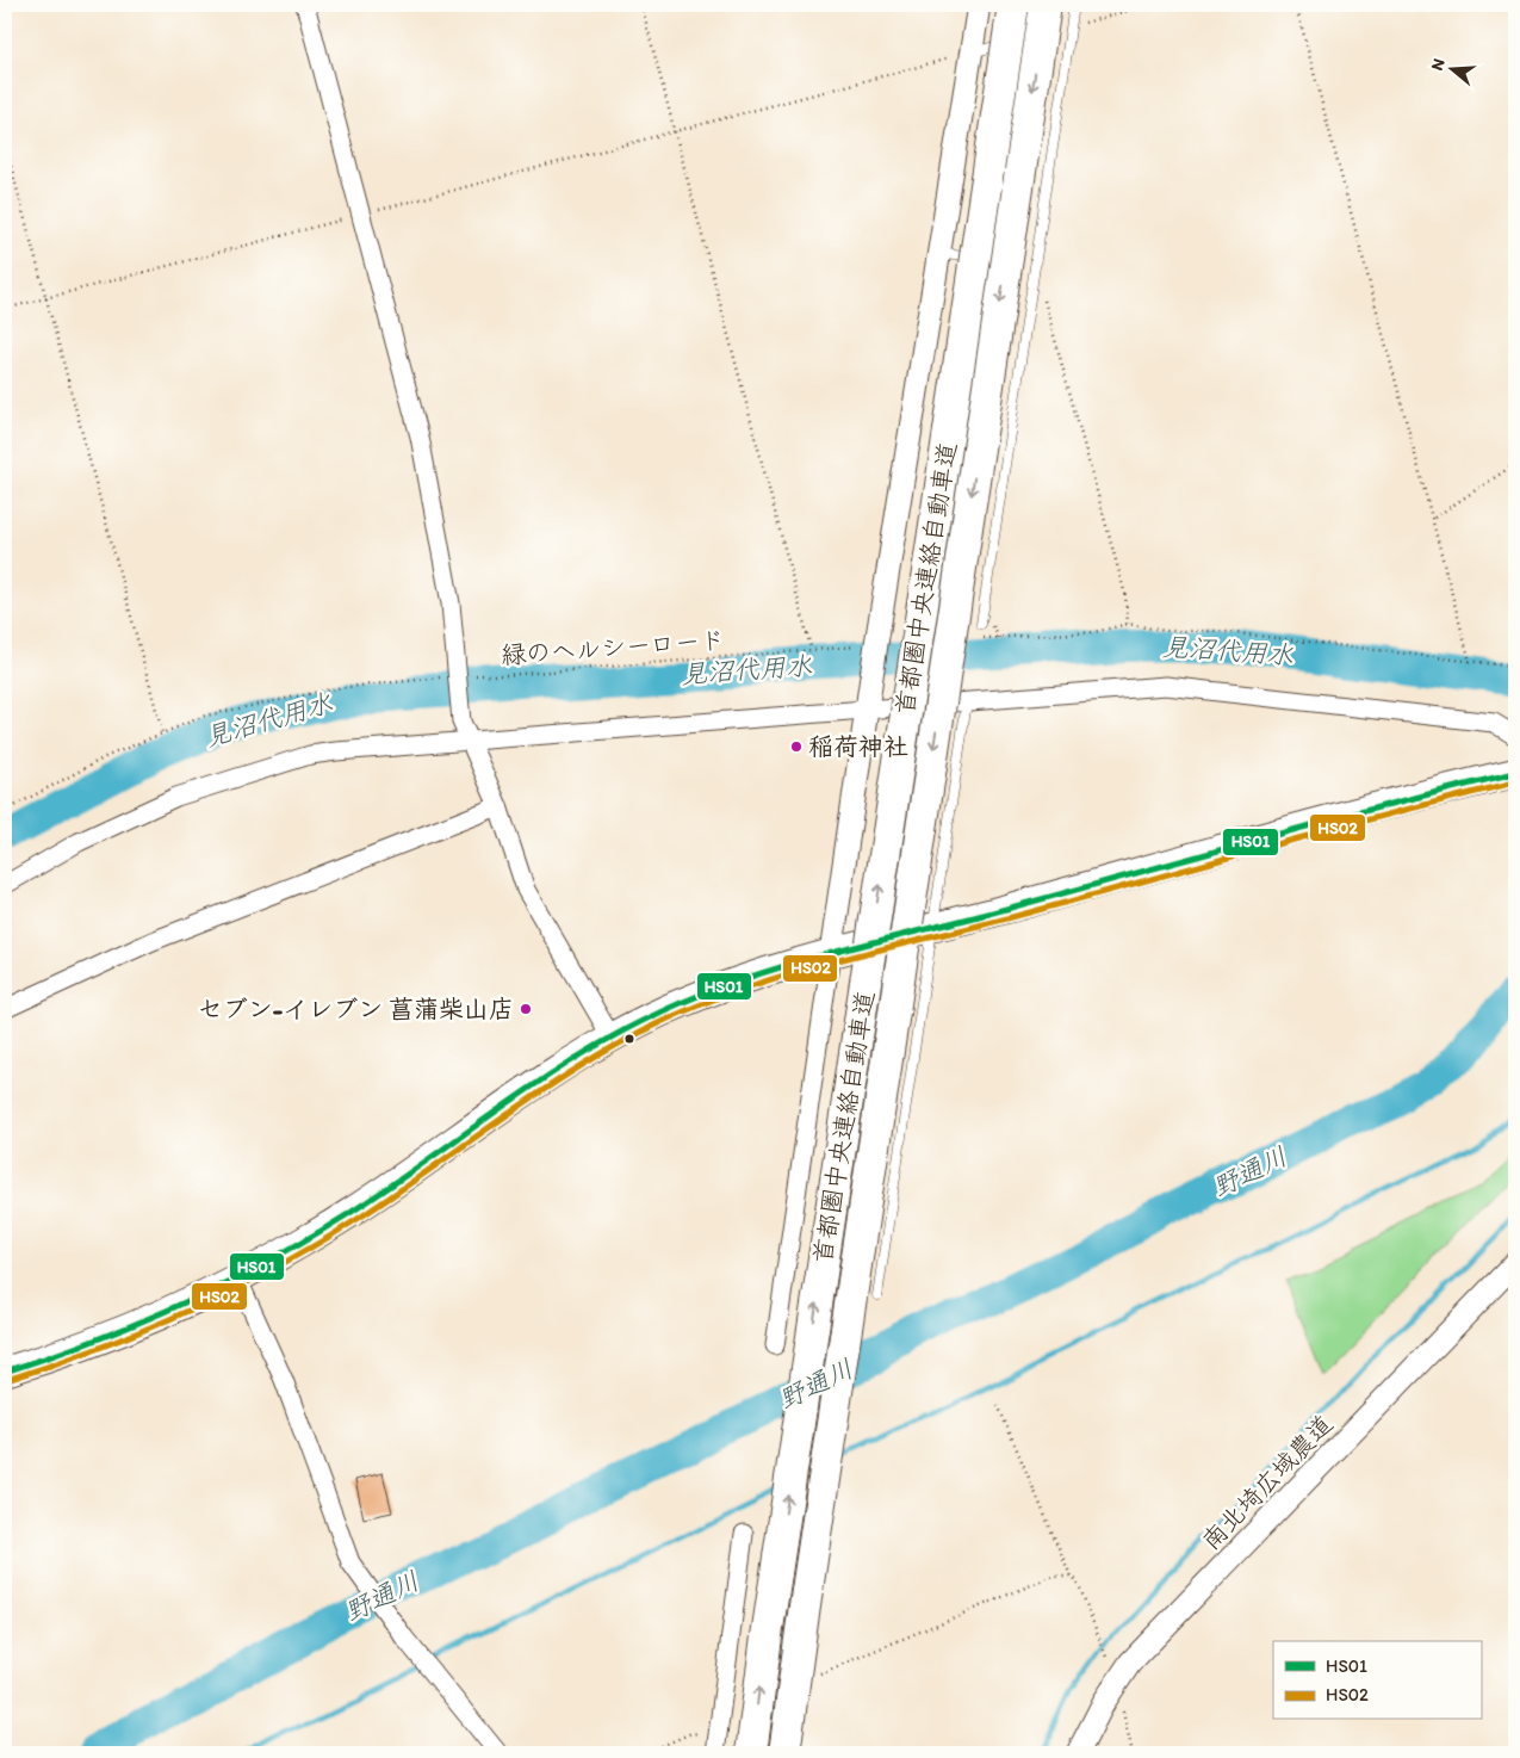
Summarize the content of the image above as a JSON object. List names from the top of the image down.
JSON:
{
  "streets": {
    "highway": ["首都圏中央連絡自動車道"],
    "street": ["南北埼広域農道"],
    "path": ["緑のヘルシーロード"]
  },
  "water": ["見沼代用水", "野通川"],
  "places": ["稲荷神社", "セブン-イレブン 菖蒲柴山店"],
  "lines": ["transit line HS01", "transit line HS02"],
  "legend": ["HS01", "HS02"],
  "north": "left"
}
